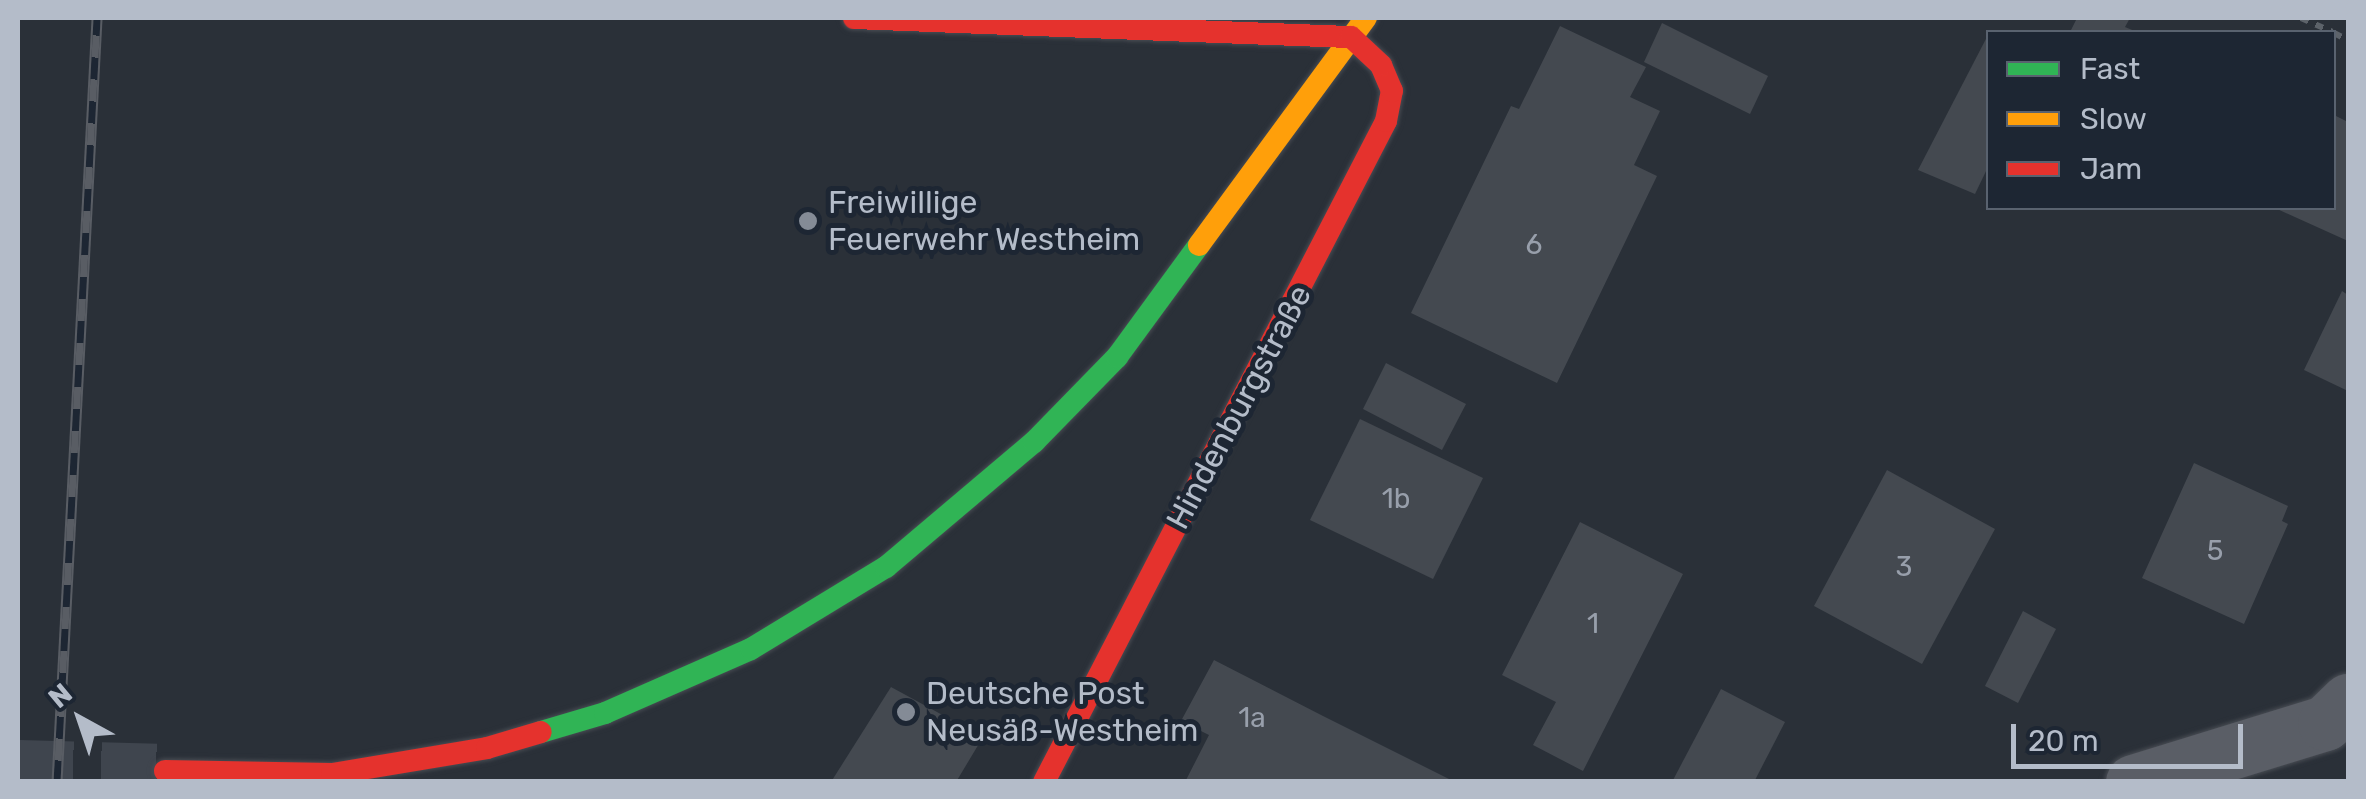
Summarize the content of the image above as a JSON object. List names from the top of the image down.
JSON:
{
  "streets": {
    "street": ["Hindenburgstraße"]
  },
  "places": ["Freiwillige Feuerwehr Westheim", "Deutsche Post Neusäß-Westheim"],
  "house_numbers": [
    "6",
    "1b",
    "5",
    "3",
    "1",
    "1a"
  ],
  "legend": ["Fast", "Slow", "Jam"],
  "scale_bar": "20 m",
  "north": "top left"
}
